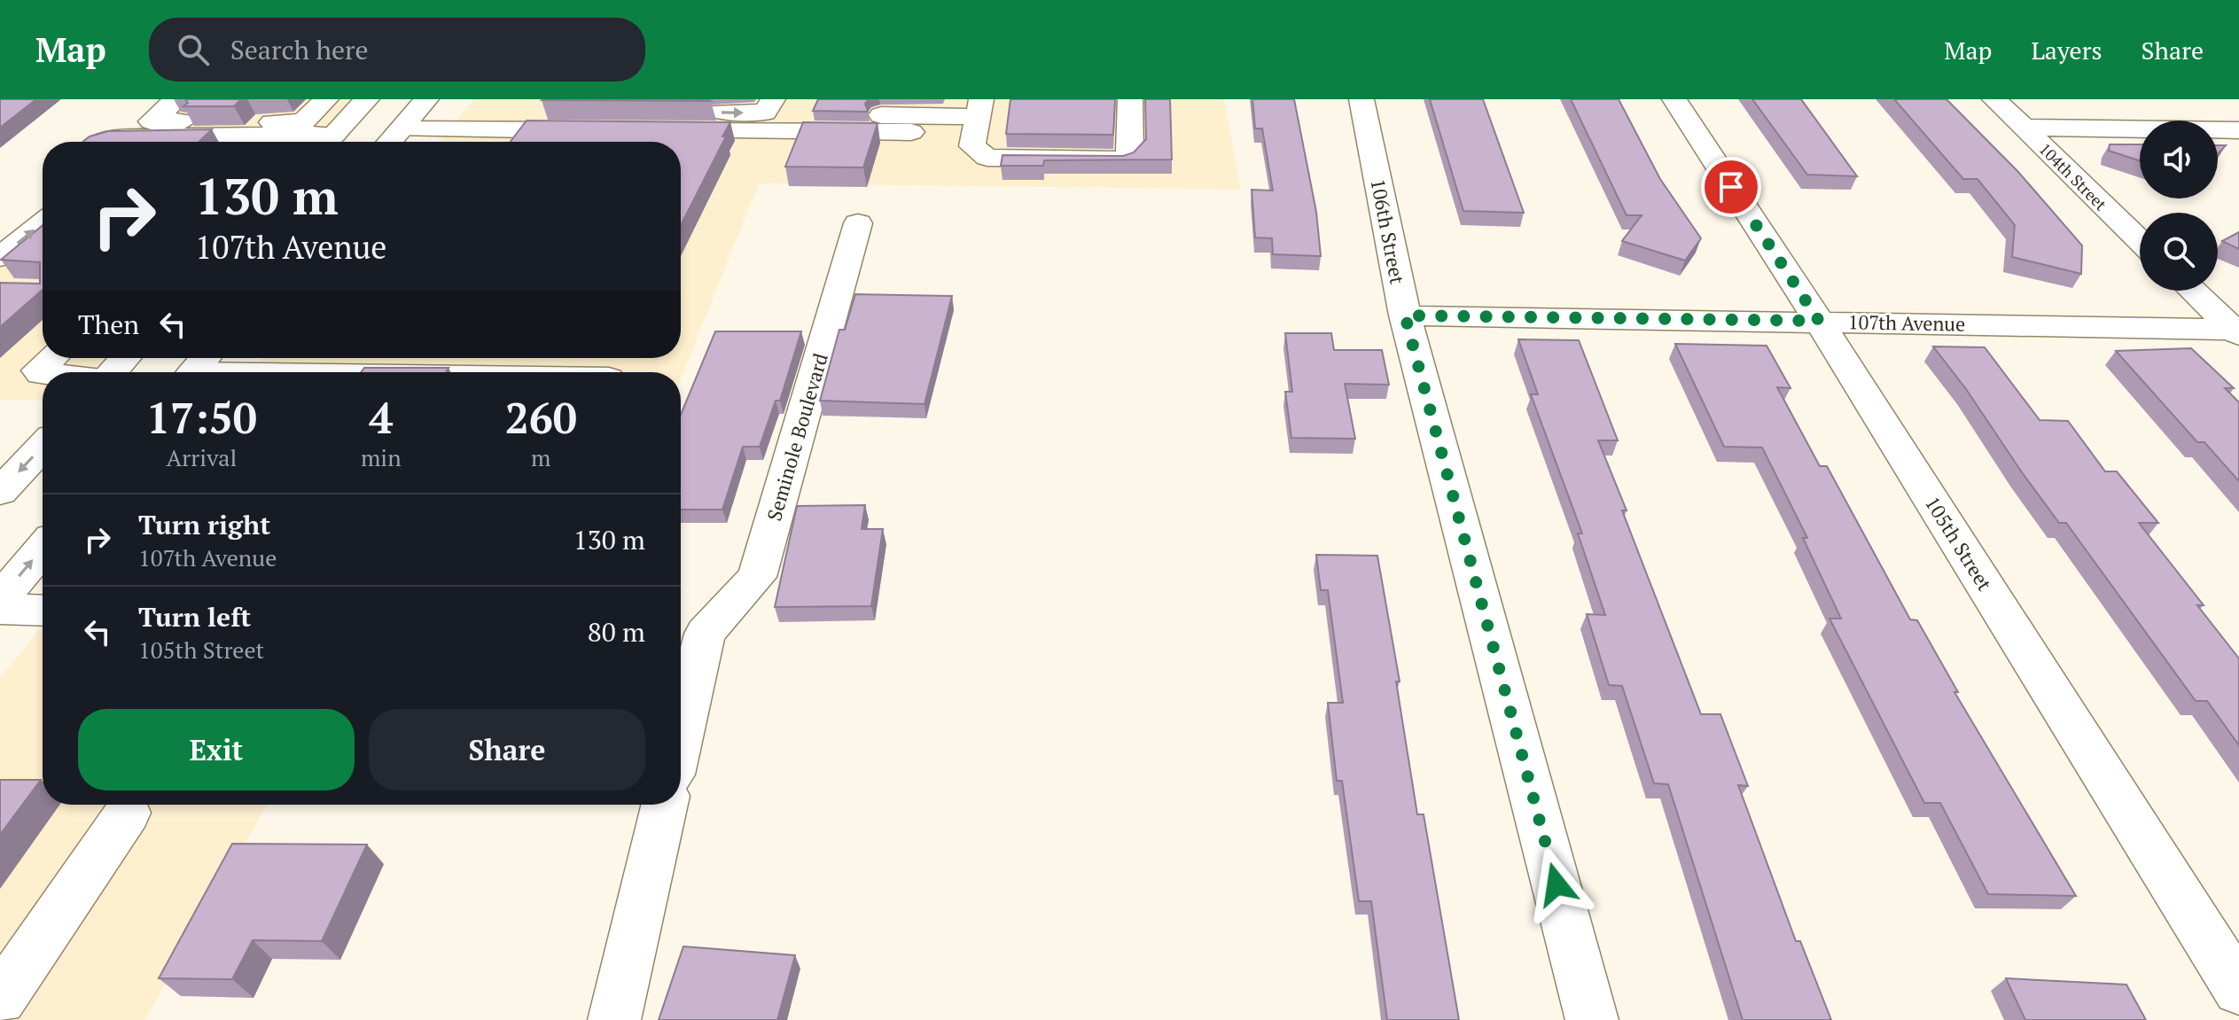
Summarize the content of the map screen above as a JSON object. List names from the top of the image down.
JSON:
{
  "streets": {
    "street": [
      "104th Street",
      "106th Street",
      "107th Avenue",
      "Seminole Boulevard",
      "105th Street"
    ]
  },
  "crossings": [
    ["106th Street", "107th Avenue"],
    ["107th Avenue", "105th Street"]
  ],
  "page": {
    "header": "Map",
    "search": "Search here",
    "nav": ["Map", "Layers", "Share"],
    "turn": ["130 m", "107th Avenue"],
    "then": "Then",
    "eta": [
      "17:50",
      "Arrival",
      "4",
      "min",
      "260",
      "m"
    ],
    "list": [
      {
        "name": "Turn right",
        "note": "107th Avenue",
        "value": "130 m"
      },
      {
        "name": "Turn left",
        "note": "105th Street",
        "value": "80 m"
      }
    ],
    "buttons": ["Exit", "Share"]
  }
}
